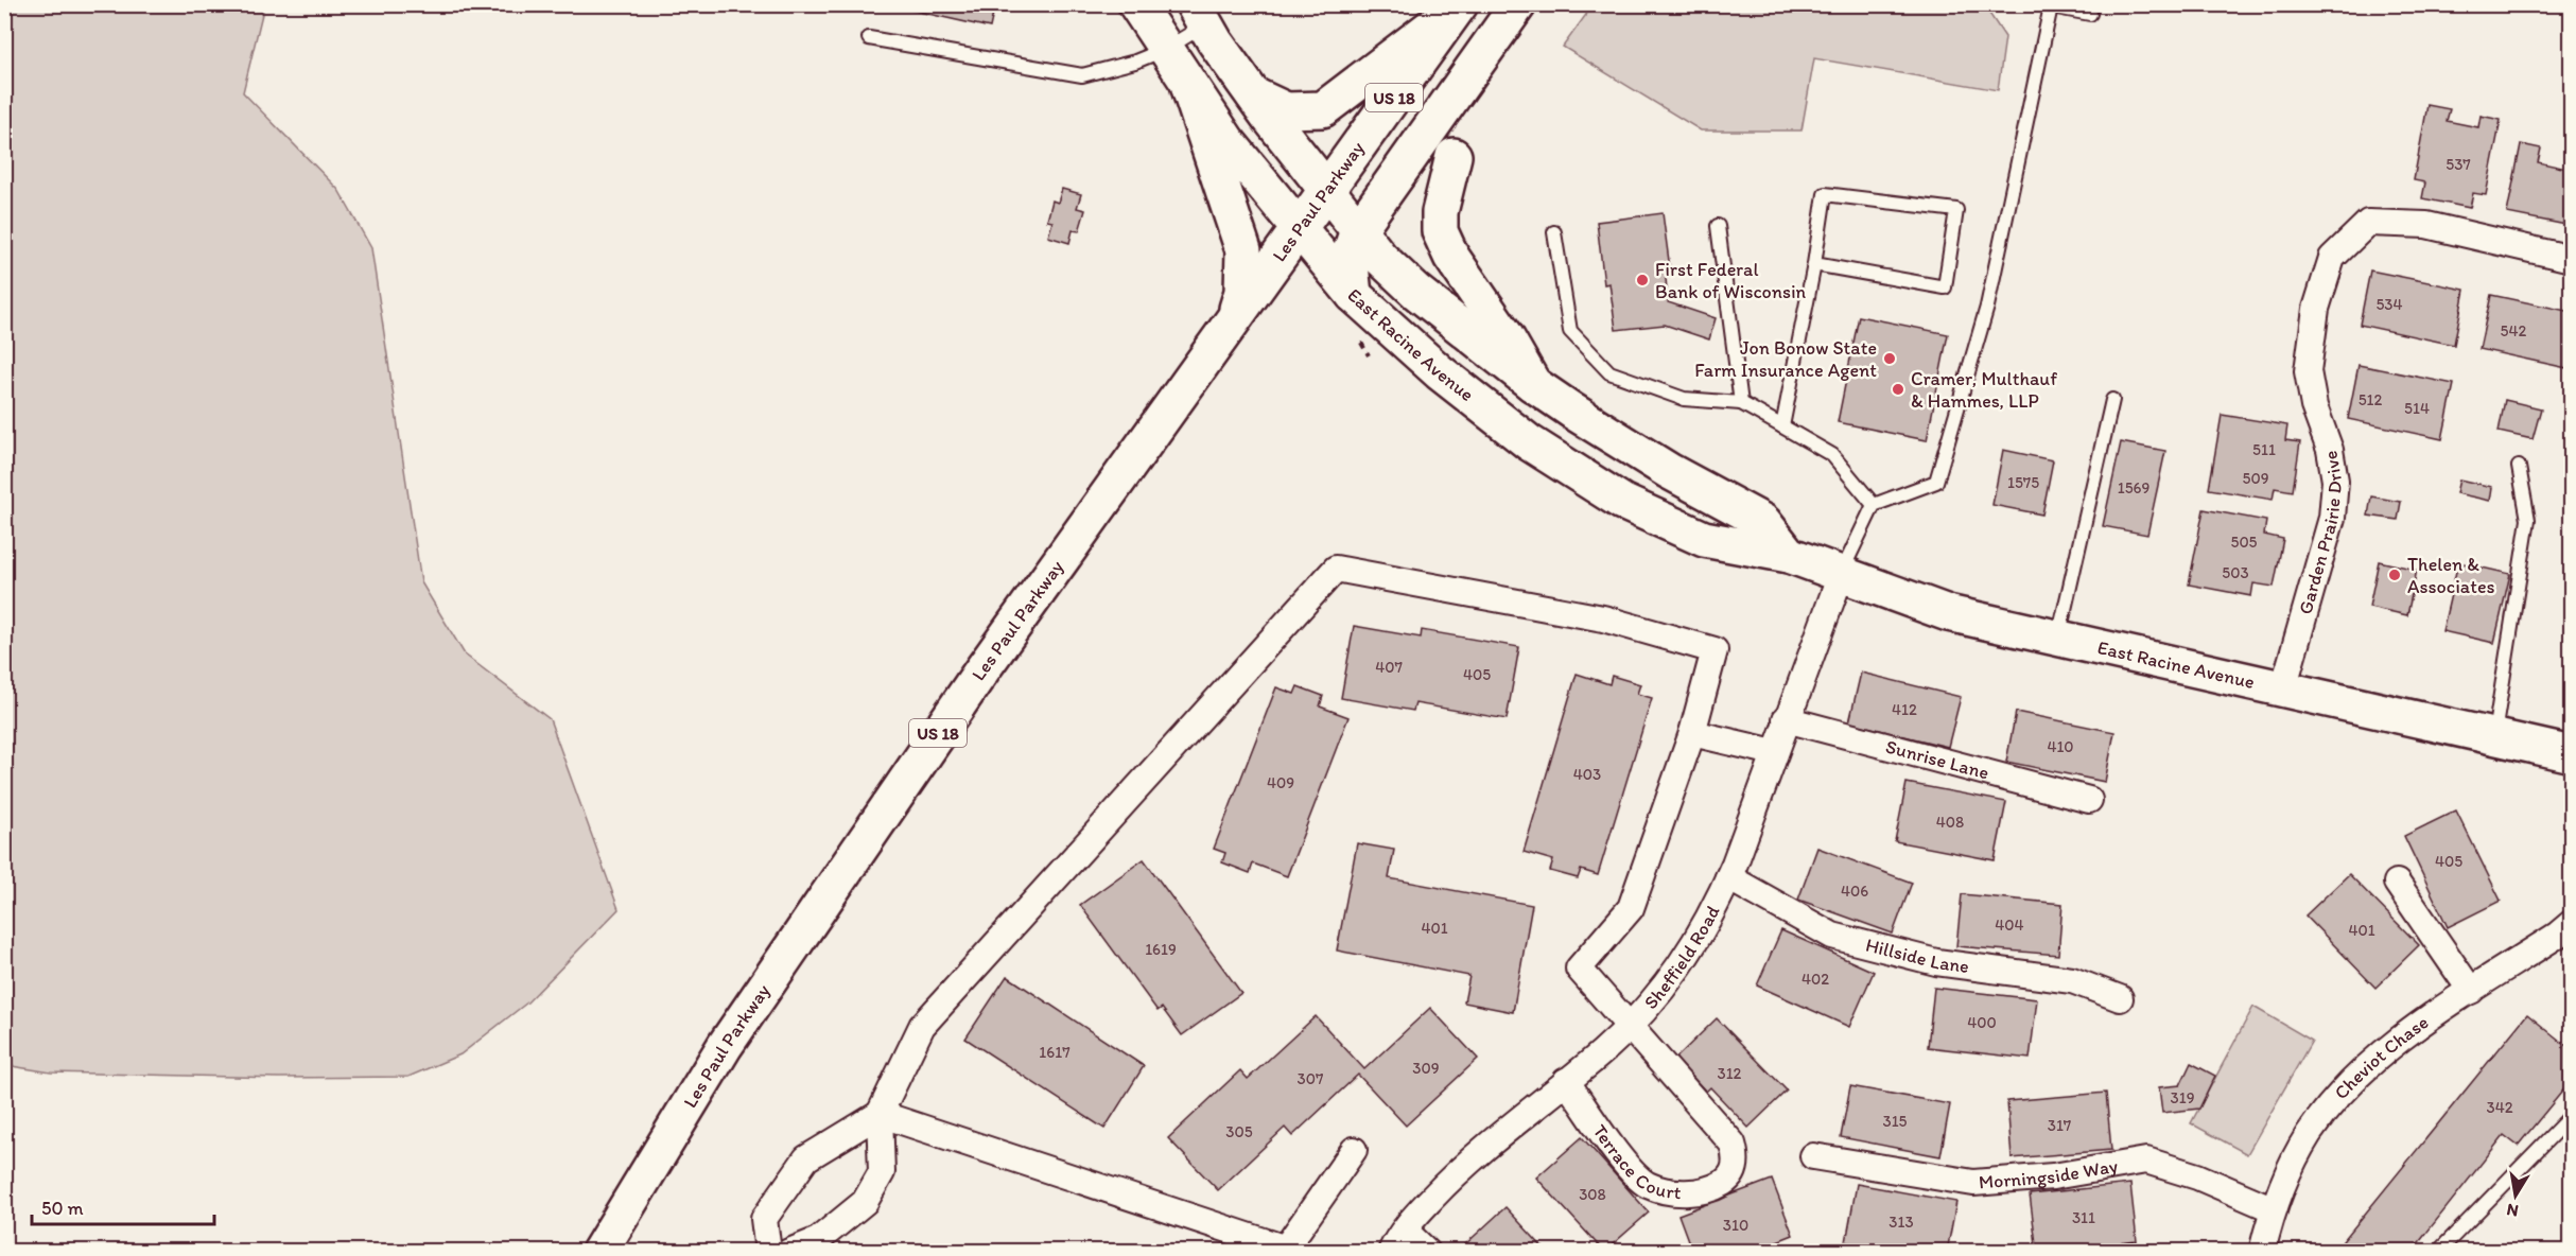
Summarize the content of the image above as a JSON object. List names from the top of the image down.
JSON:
{
  "streets": {
    "main road": ["US 18", "Les Paul Parkway", "East Racine Avenue"],
    "street": [
      "Garden Prairie Drive",
      "Sunrise Lane",
      "Hillside Lane",
      "Sheffield Road",
      "Cheviot Chase",
      "Terrace Court",
      "Morningside Way"
    ]
  },
  "crossings": [
    ["Les Paul Parkway", "East Racine Avenue"],
    ["East Racine Avenue", "Garden Prairie Drive"],
    ["East Racine Avenue", "Sheffield Road"],
    ["Sunrise Lane", "Sheffield Road"],
    ["Hillside Lane", "Sheffield Road"],
    ["Sheffield Road", "Terrace Court"],
    ["Cheviot Chase", "Morningside Way"]
  ],
  "places": [
    "First Federal Bank of Wisconsin",
    "Jon Bonow State Farm Insurance Agent",
    "Cramer, Multhauf & Hammes, LLP",
    "Thelen & Associates"
  ],
  "house_numbers": [
    "537",
    "534",
    "542",
    "512",
    "514",
    "511",
    "509",
    "1575",
    "1569",
    "505",
    "503",
    "407",
    "405",
    "412",
    "410",
    "403",
    "409",
    "408",
    "405",
    "406",
    "404",
    "401",
    "401",
    "1619",
    "402",
    "400",
    "1617",
    "309",
    "312",
    "307",
    "319",
    "342",
    "315",
    "317",
    "305",
    "308",
    "311",
    "313",
    "310"
  ],
  "scale_bar": "50 m",
  "north": "bottom"
}
